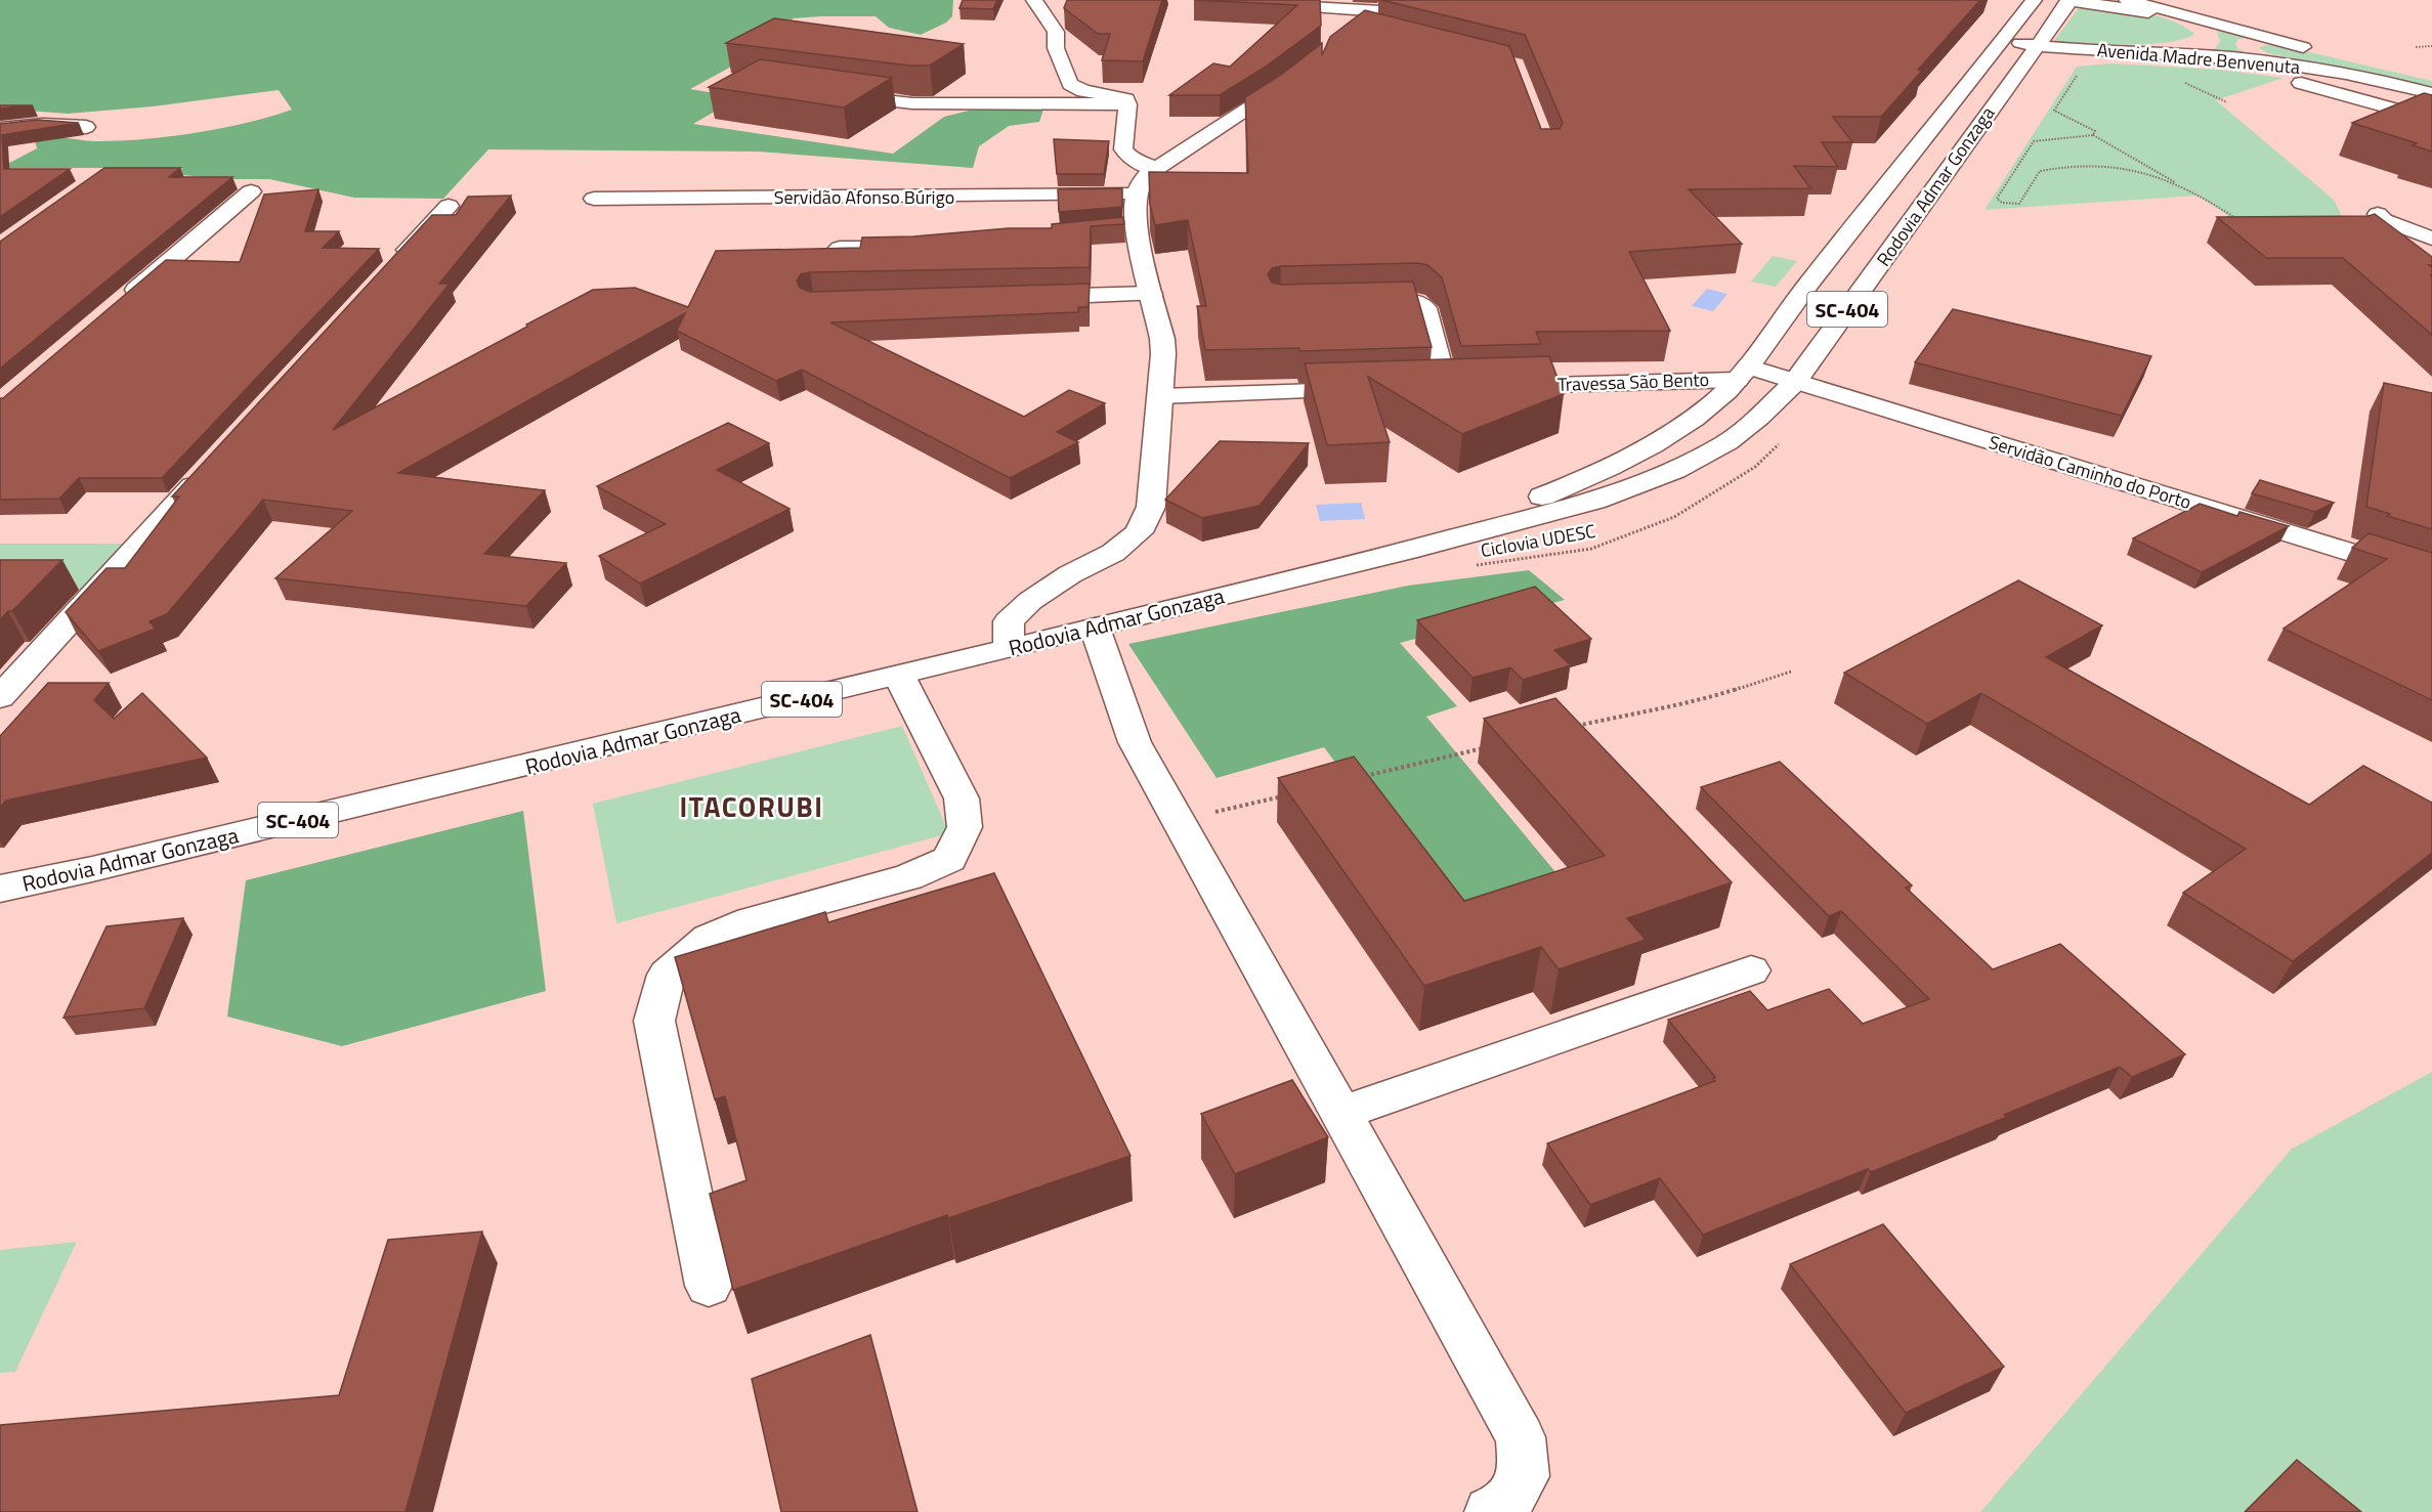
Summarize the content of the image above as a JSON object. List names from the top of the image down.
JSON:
{
  "streets": {
    "main road": [
      "Avenida Madre Benvenuta",
      "Rodovia Admar Gonzaga",
      "Servidão Afonso Búrigo",
      "SC-404",
      "Travessa São Bento",
      "Servidão Caminho do Porto"
    ],
    "path": ["Ciclovia UDESC"]
  },
  "crossings": [
    ["Avenida Madre Benvenuta", "Rodovia Admar Gonzaga"],
    ["Rodovia Admar Gonzaga", "Travessa São Bento"],
    ["Rodovia Admar Gonzaga", "Servidão Caminho do Porto"],
    ["Travessa São Bento", "Servidão Caminho do Porto"]
  ],
  "districts": ["ITACORUBI"]
}
